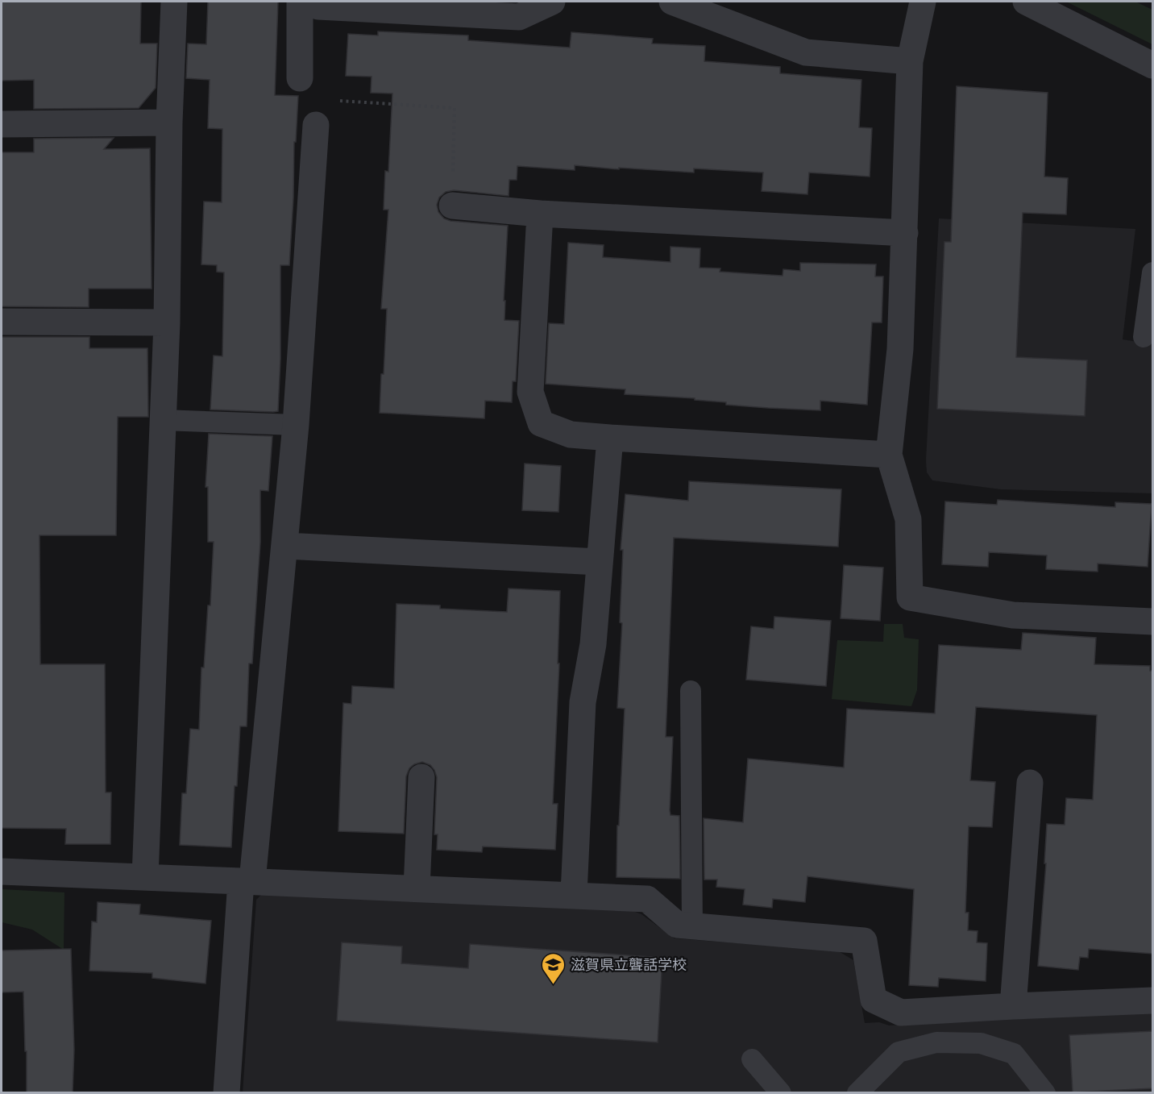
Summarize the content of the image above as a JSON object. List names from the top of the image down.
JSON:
{
  "places": {
    "school or university": ["滋賀県立聾話学校"]
  }
}
